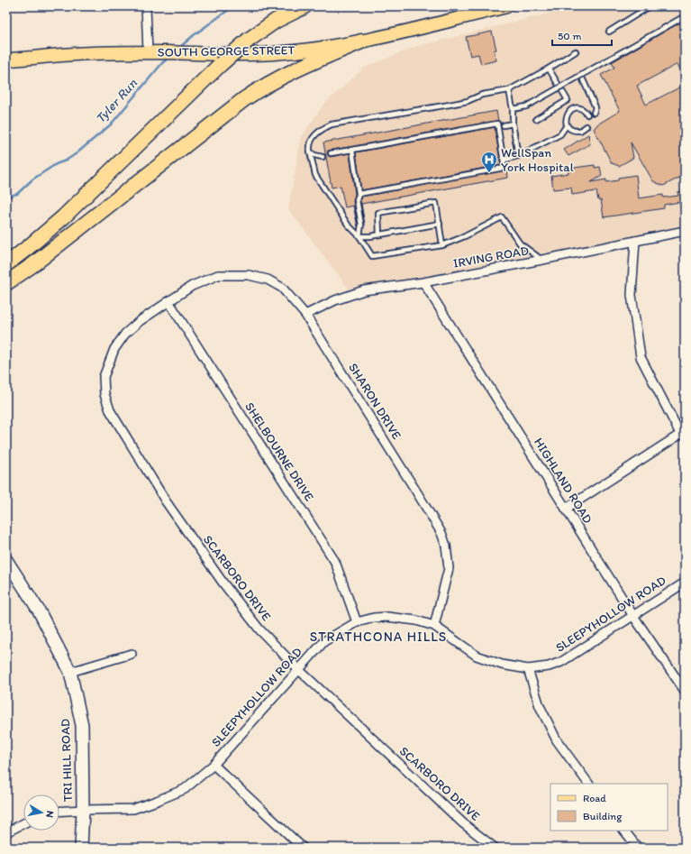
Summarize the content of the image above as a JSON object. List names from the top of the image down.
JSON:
{
  "streets": {
    "main road": ["SOUTH GEORGE STREET"],
    "street": [
      "IRVING ROAD",
      "SHARON DRIVE",
      "SHELBOURNE DRIVE",
      "HIGHLAND ROAD",
      "SCARBORO DRIVE",
      "SLEEPYHOLLOW ROAD",
      "TRI HILL ROAD"
    ]
  },
  "crossings": [
    ["IRVING ROAD", "SHARON DRIVE"],
    ["IRVING ROAD", "HIGHLAND ROAD"],
    ["SHARON DRIVE", "SCARBORO DRIVE"],
    ["SHARON DRIVE", "SLEEPYHOLLOW ROAD"],
    ["SHELBOURNE DRIVE", "SCARBORO DRIVE"],
    ["SHELBOURNE DRIVE", "SLEEPYHOLLOW ROAD"],
    ["HIGHLAND ROAD", "SLEEPYHOLLOW ROAD"],
    ["SCARBORO DRIVE", "SLEEPYHOLLOW ROAD"],
    ["SLEEPYHOLLOW ROAD", "TRI HILL ROAD"]
  ],
  "districts": ["STRATHCONA HILLS"],
  "water": ["Tyler Run"],
  "places": {
    "hospital": ["WellSpan York Hospital"]
  },
  "legend": ["Road", "Building"],
  "scale_bar": "50 m",
  "north": "right"
}
